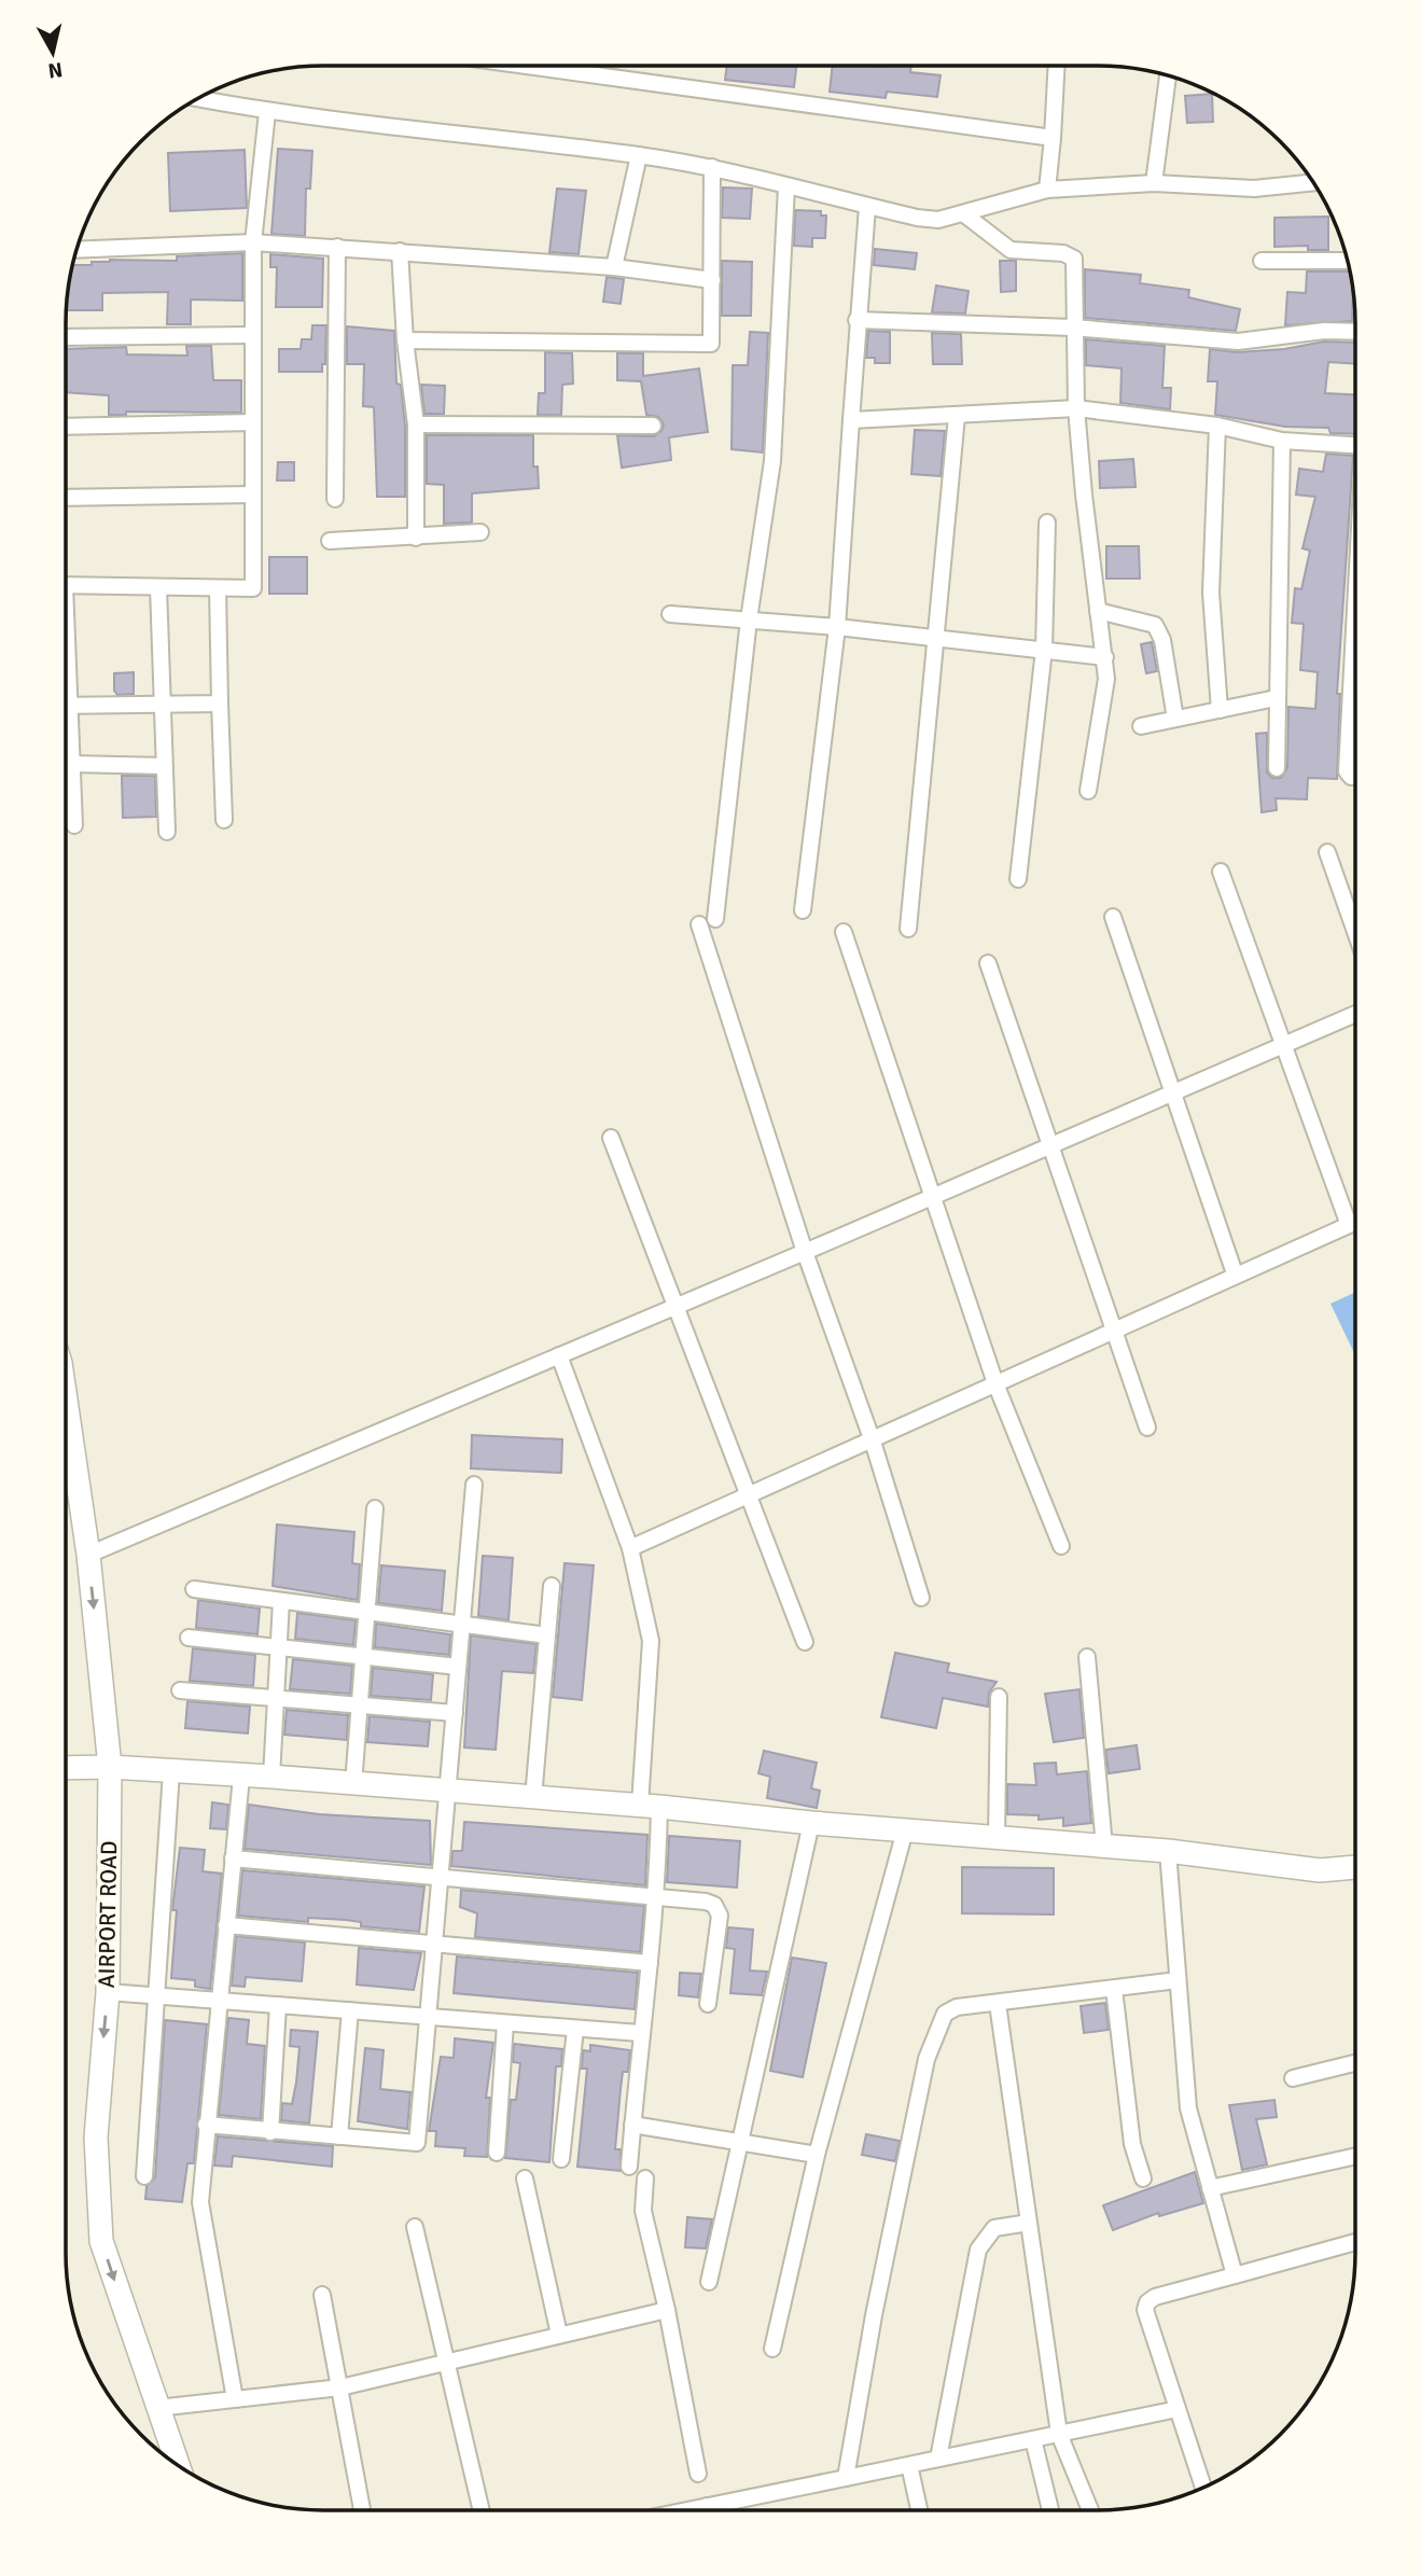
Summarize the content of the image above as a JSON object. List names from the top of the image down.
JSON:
{
  "streets": {
    "street": ["AIRPORT ROAD"]
  },
  "north": "bottom"
}
